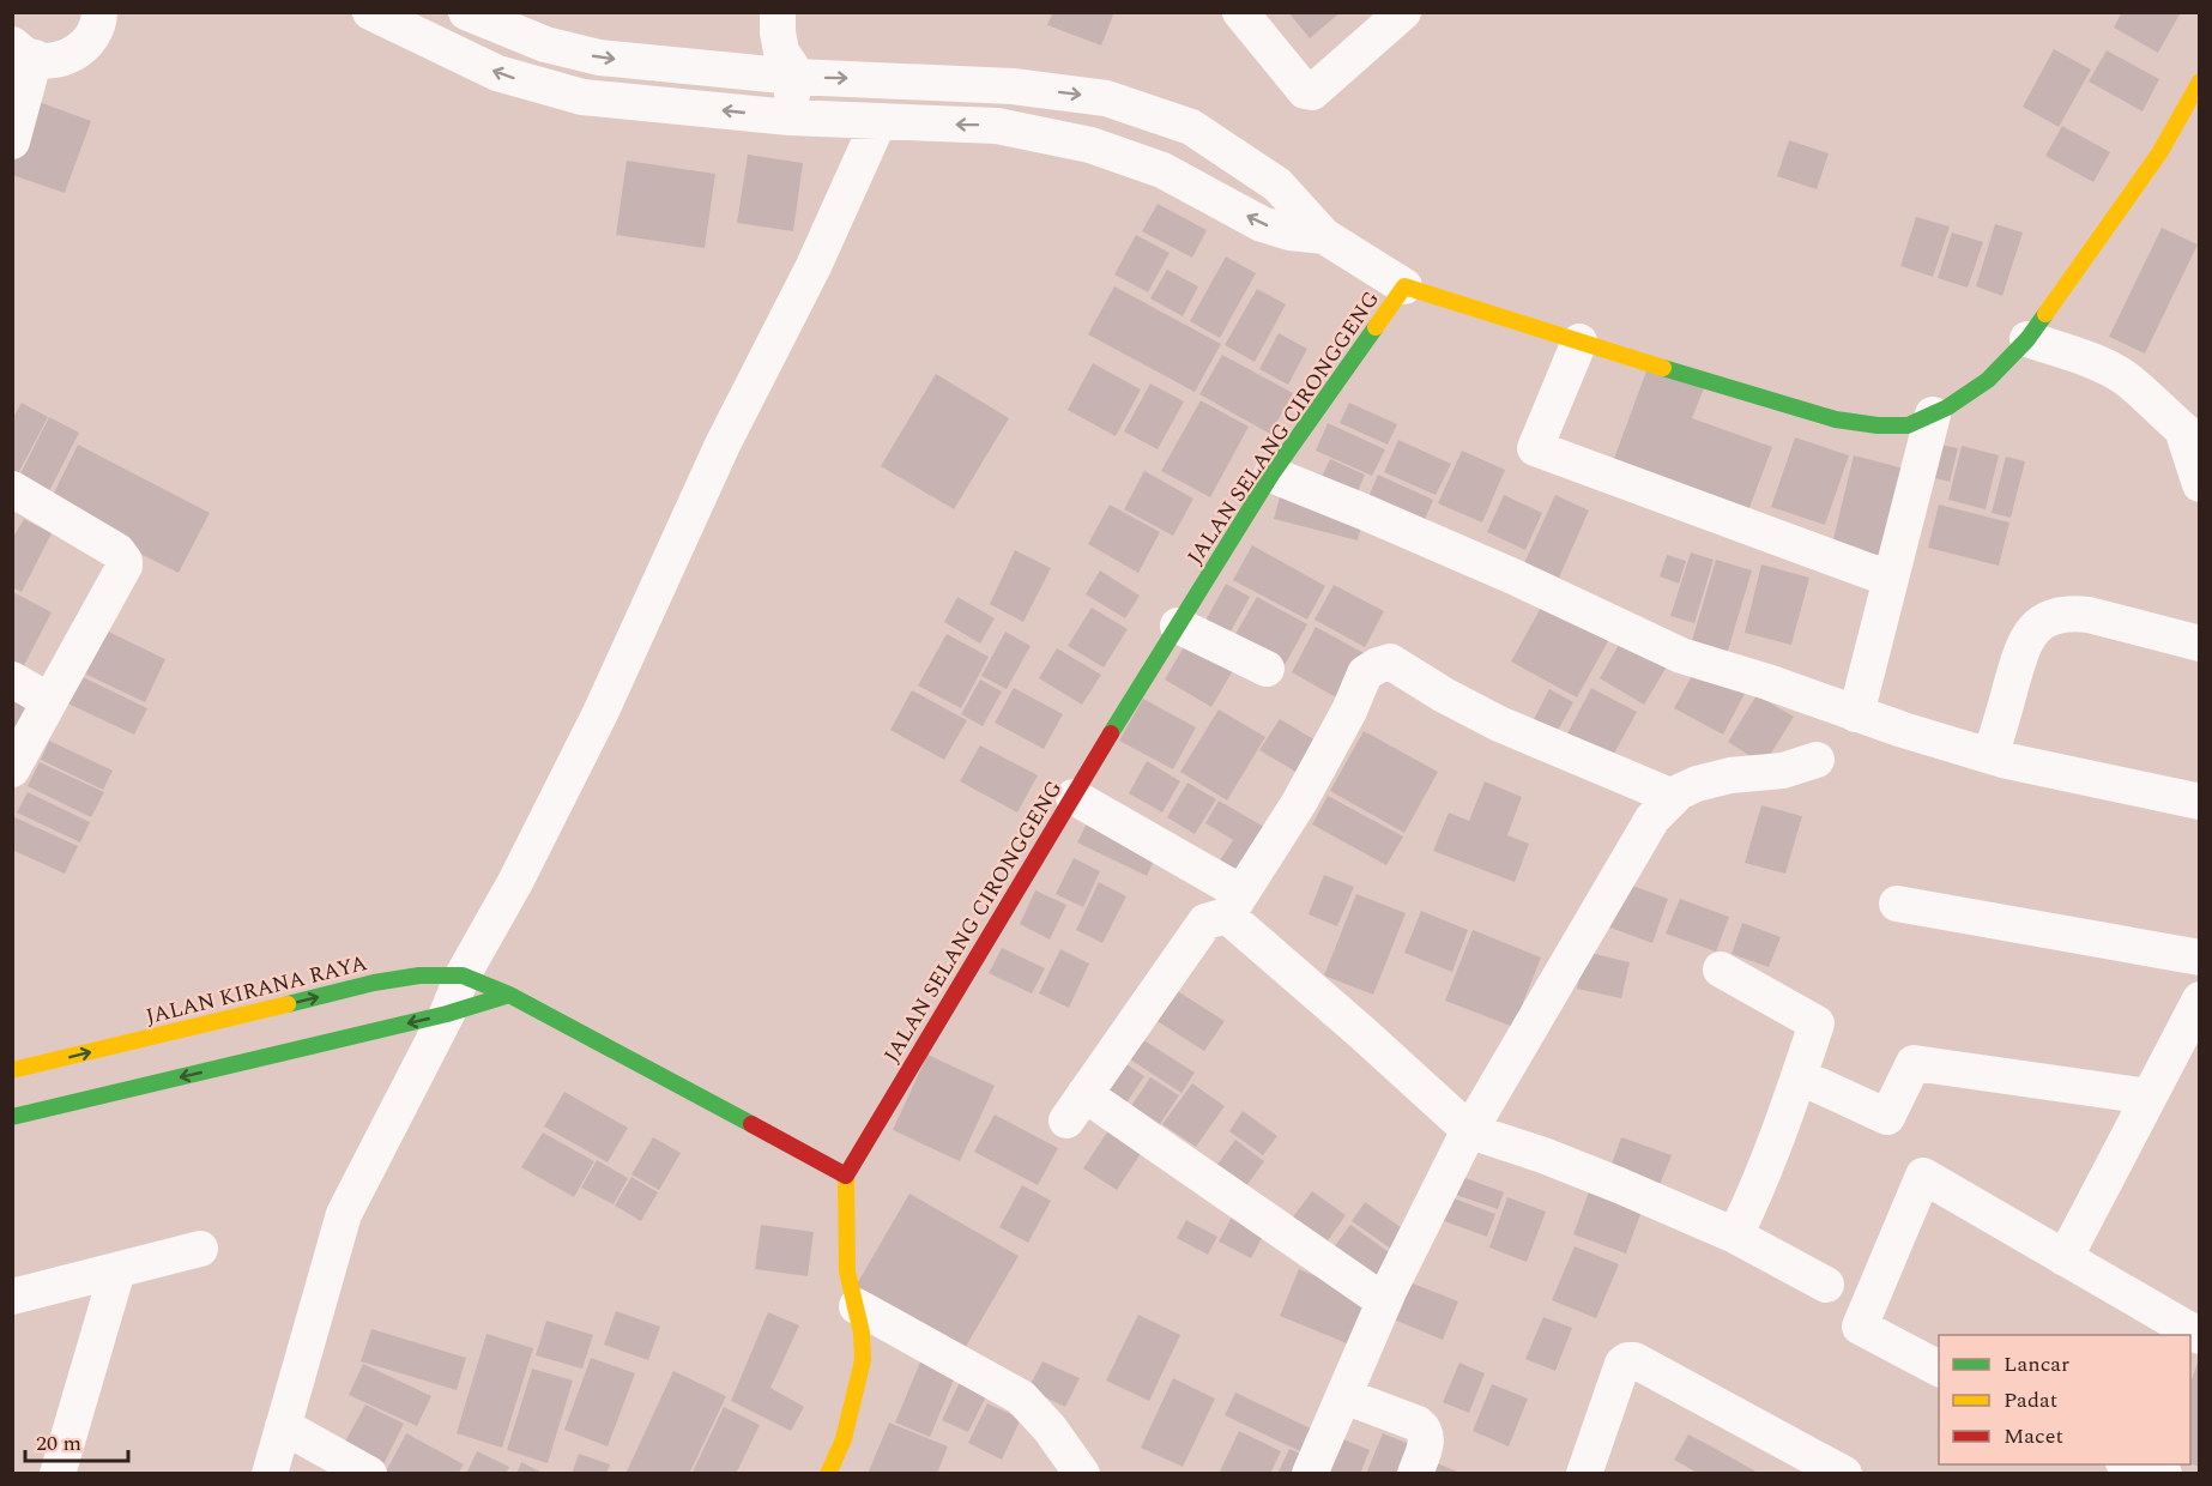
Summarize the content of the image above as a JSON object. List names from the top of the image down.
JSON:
{
  "streets": {
    "street": ["JALAN SELANG CIRONGGENG", "JALAN KIRANA RAYA"]
  },
  "crossings": [
    ["JALAN SELANG CIRONGGENG", "JALAN KIRANA RAYA"]
  ],
  "legend": ["Lancar", "Padat", "Macet"],
  "scale_bar": "20 m"
}
